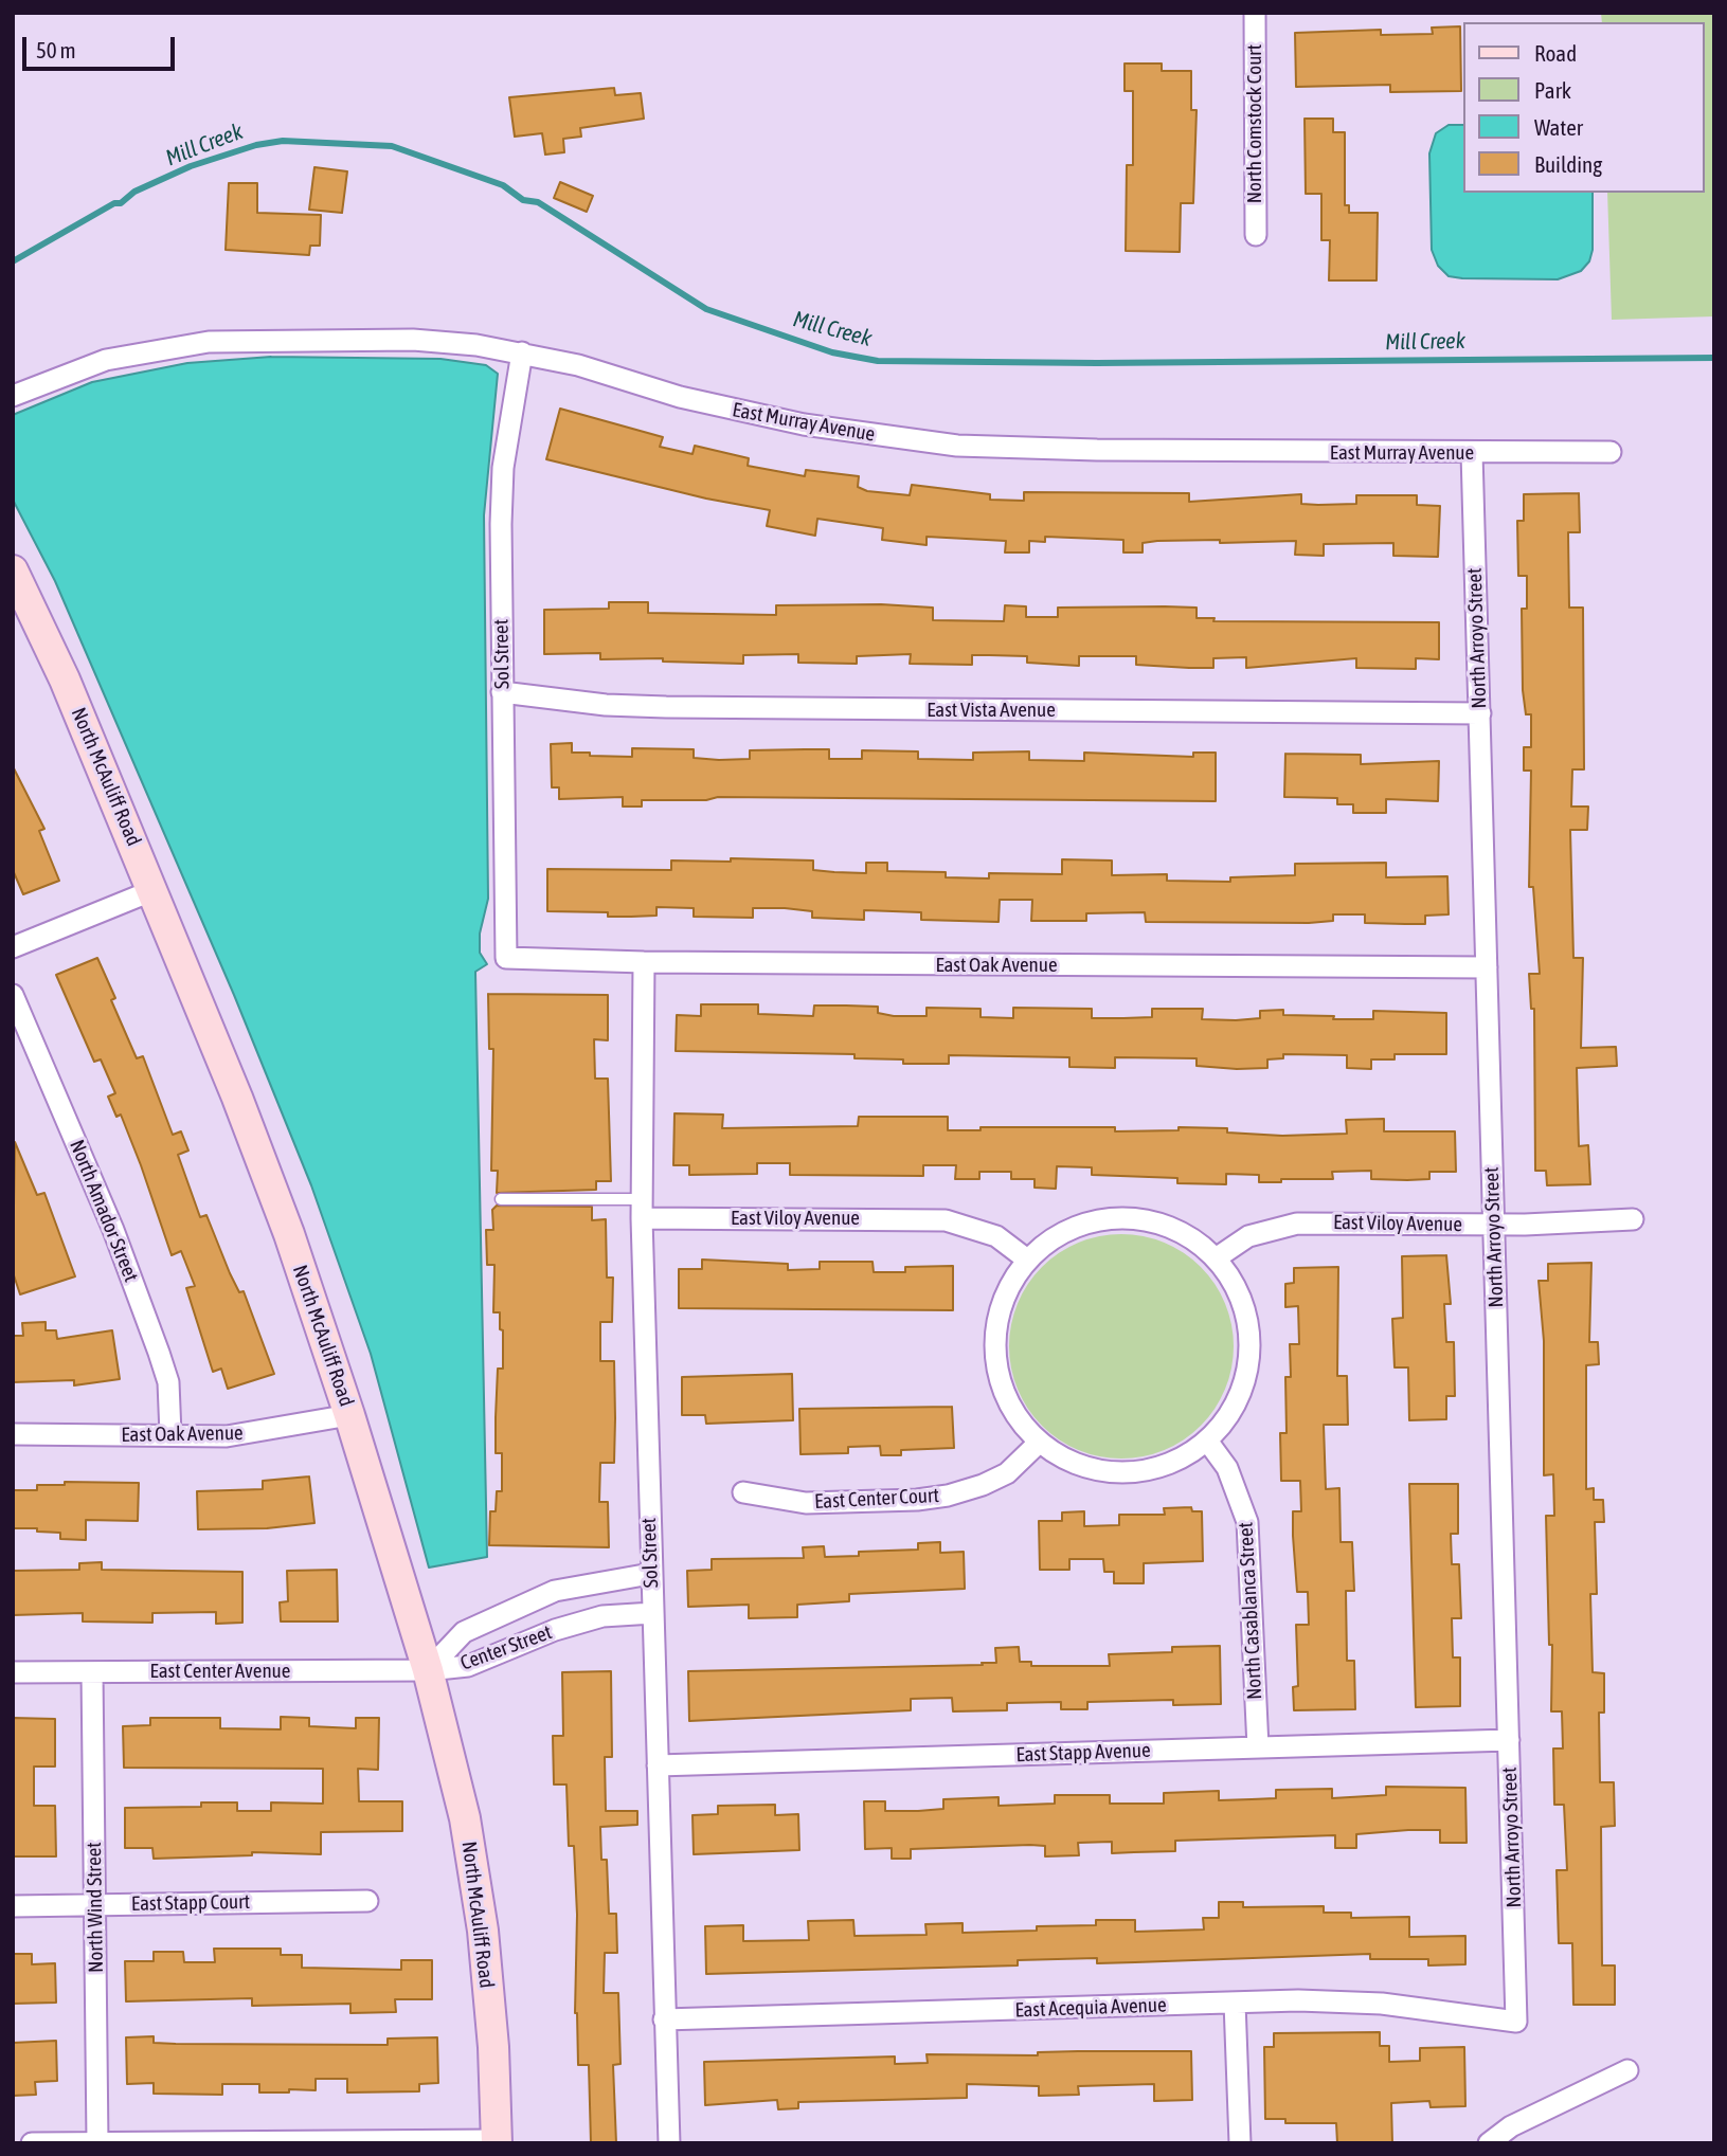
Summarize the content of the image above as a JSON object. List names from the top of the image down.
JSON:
{
  "streets": {
    "street": [
      "North Comstock Court",
      "East Murray Avenue",
      "North Arroyo Street",
      "Sol Street",
      "East Vista Avenue",
      "North McAuliff Road",
      "East Oak Avenue",
      "North Amador Street",
      "East Viloy Avenue",
      "East Center Court",
      "North Casablanca Street",
      "Center Street",
      "East Center Avenue",
      "East Stapp Avenue",
      "East Stapp Court",
      "North Wind Street",
      "East Acequia Avenue"
    ]
  },
  "crossings": [
    ["East Murray Avenue", "North Arroyo Street"],
    ["East Murray Avenue", "Sol Street"],
    ["North Arroyo Street", "East Vista Avenue"],
    ["North Arroyo Street", "East Oak Avenue"],
    ["North Arroyo Street", "East Viloy Avenue"],
    ["North Arroyo Street", "East Stapp Avenue"],
    ["North Arroyo Street", "East Acequia Avenue"],
    ["Sol Street", "East Vista Avenue"],
    ["Sol Street", "East Oak Avenue"],
    ["Sol Street", "East Viloy Avenue"],
    ["Sol Street", "Center Street"],
    ["Sol Street", "East Stapp Avenue"],
    ["Sol Street", "East Acequia Avenue"],
    ["North McAuliff Road", "East Oak Avenue"],
    ["North McAuliff Road", "Center Street"],
    ["North McAuliff Road", "East Center Avenue"],
    ["East Oak Avenue", "North Amador Street"],
    ["East Viloy Avenue", "East Center Court"],
    ["East Viloy Avenue", "North Casablanca Street"],
    ["East Center Court", "North Casablanca Street"],
    ["North Casablanca Street", "East Stapp Avenue"],
    ["Center Street", "East Center Avenue"],
    ["East Center Avenue", "North Wind Street"],
    ["East Stapp Court", "North Wind Street"]
  ],
  "water": ["Mill Creek"],
  "legend": [
    "Road",
    "Park",
    "Water",
    "Building"
  ],
  "scale_bar": "50 m"
}
